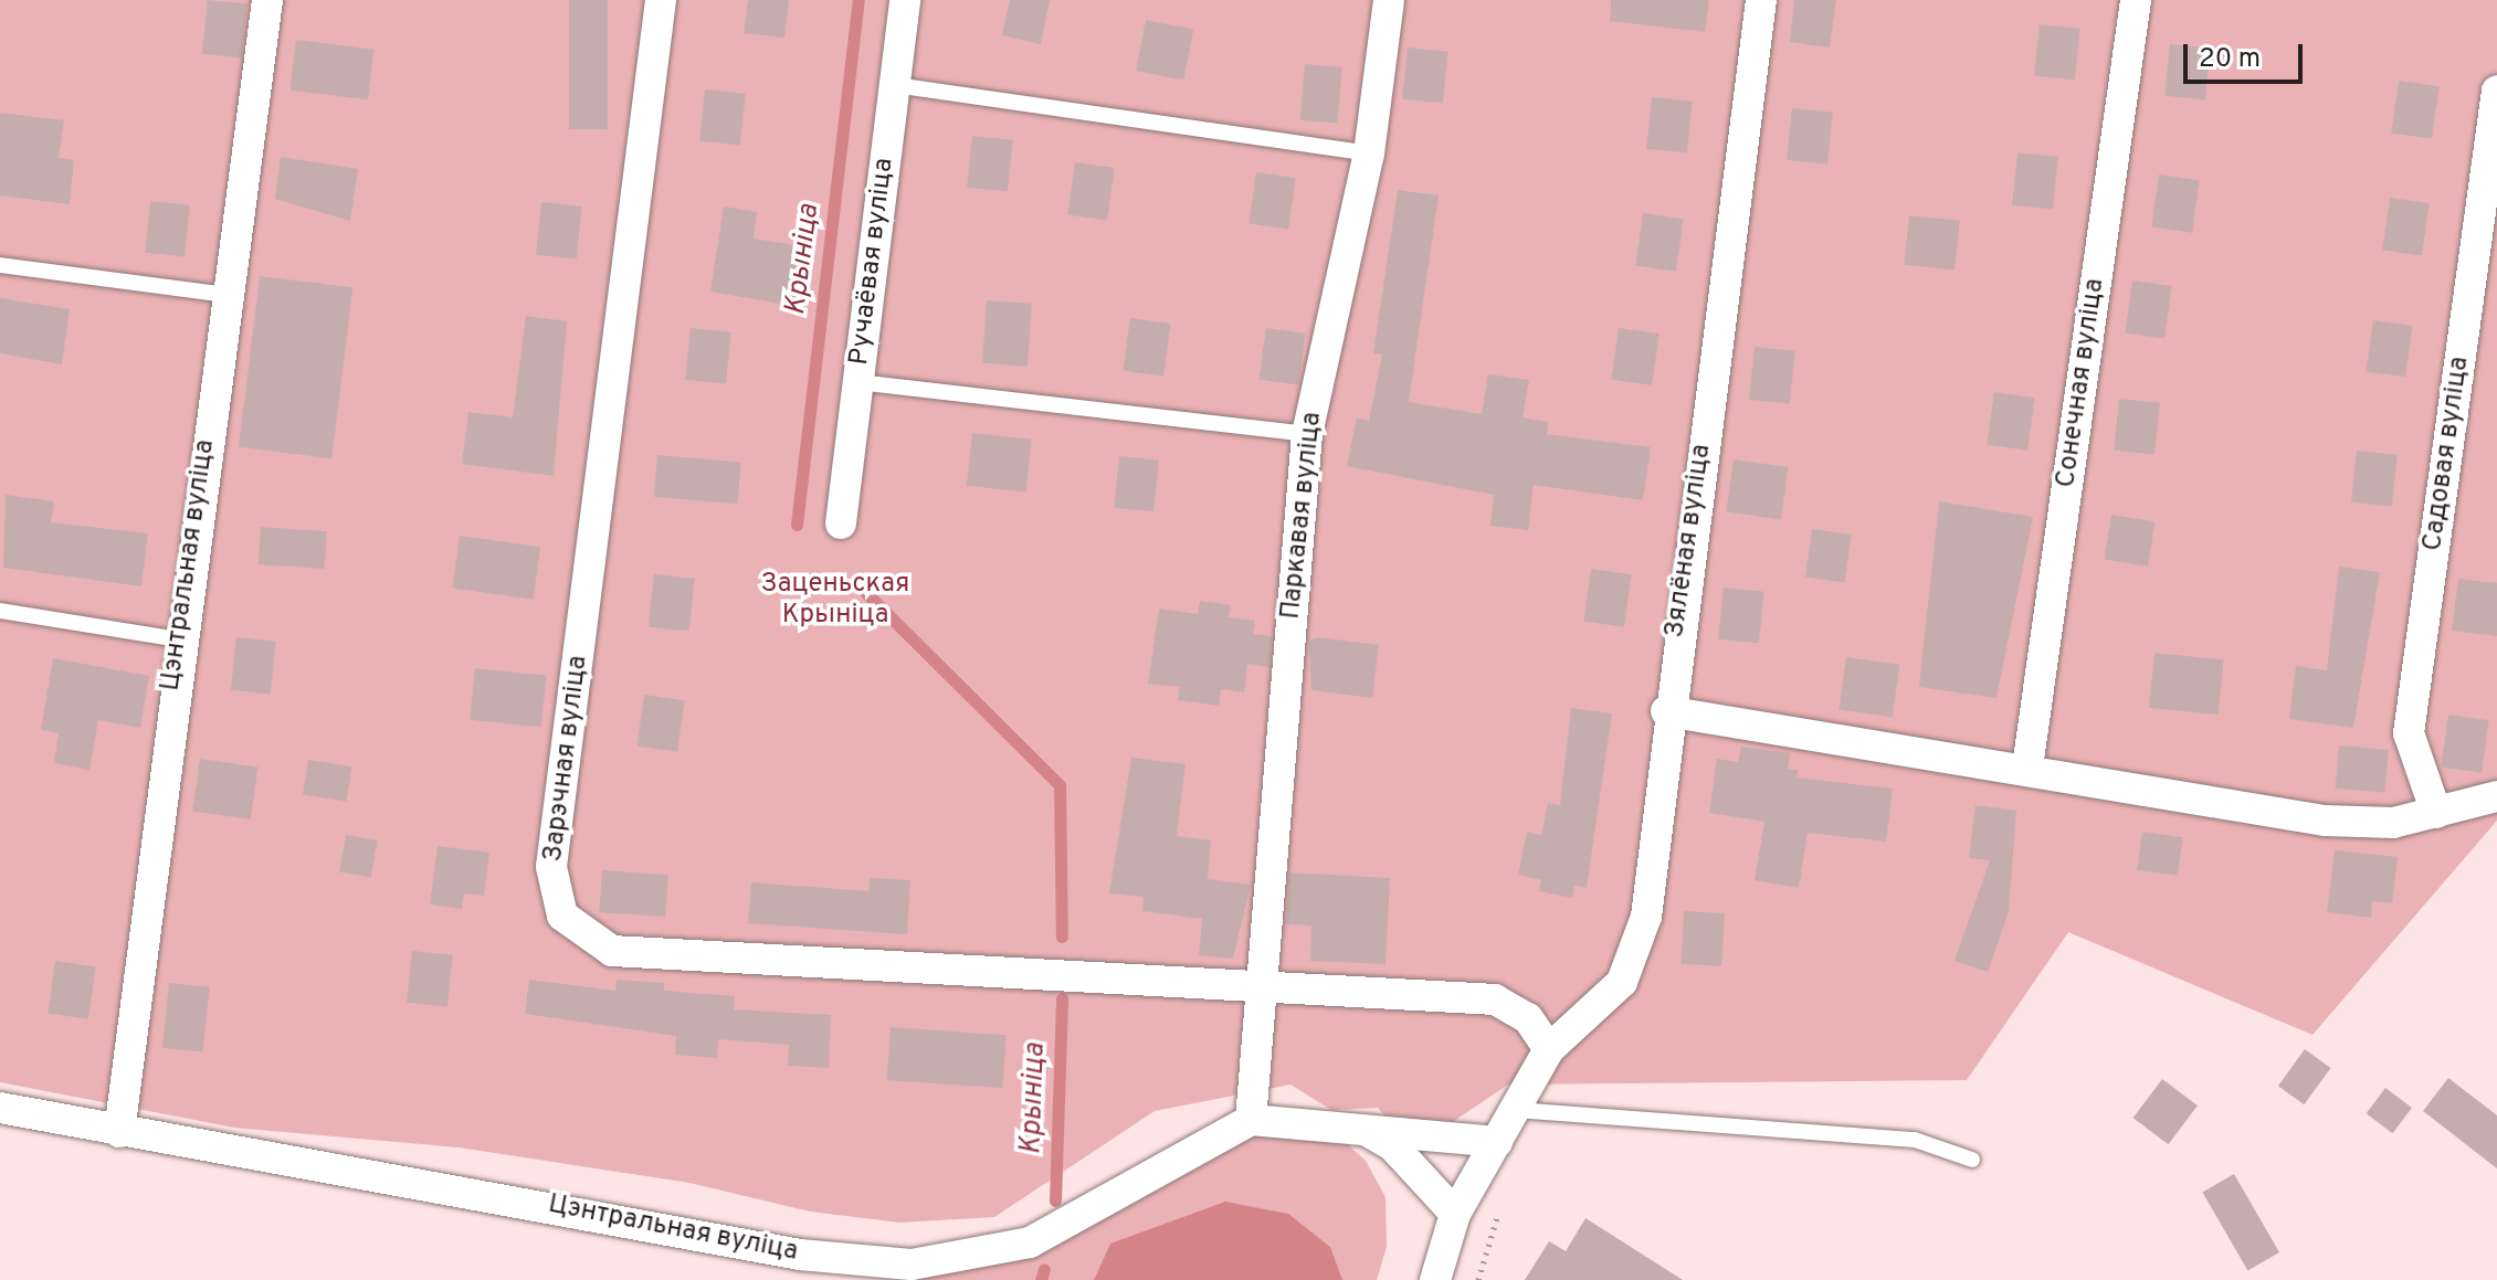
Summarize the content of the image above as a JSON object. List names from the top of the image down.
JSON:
{
  "streets": {
    "street": [
      "Ручаёвая вуліца",
      "Сонечная вуліца",
      "Садовая вуліца",
      "Паркавая вуліца",
      "Зялёная вуліца",
      "Цэнтральная вуліца",
      "Зарэчная вуліца"
    ]
  },
  "crossings": [
    ["Паркавая вуліца", "Зарэчная вуліца"]
  ],
  "water": ["Крыніца"],
  "parks": ["Заценьская Крыніца"],
  "scale_bar": "20 m"
}
